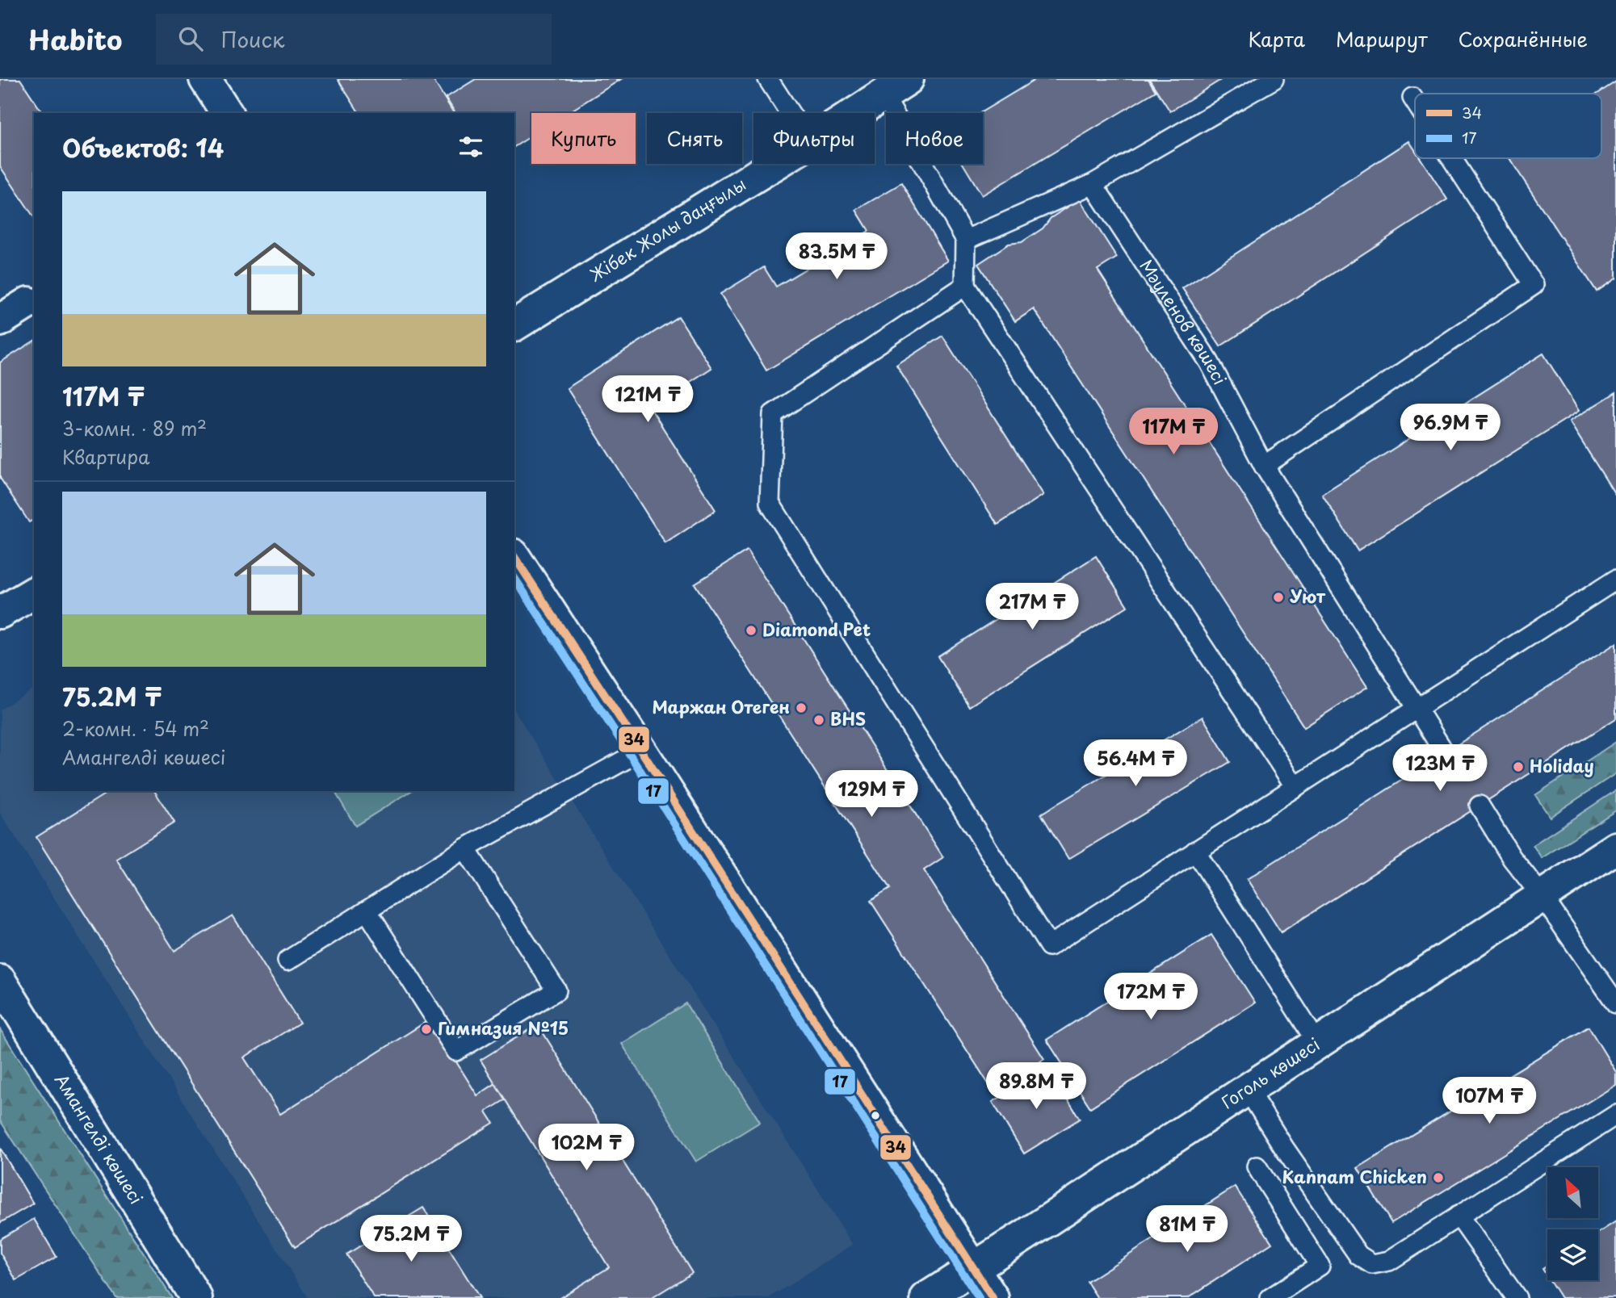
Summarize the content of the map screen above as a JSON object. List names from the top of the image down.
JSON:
{
  "streets": {
    "main road": ["Жібек Жолы даңғылы", "Гоголь көшесі", "Амангелді көшесі"],
    "lane": ["Мәуленов көшесі"]
  },
  "places": [
    "Уют",
    "Diamond Pet",
    "Маржан Отеген",
    "BHS",
    "Holiday",
    "Гимназия №15",
    "Kannam Chicken"
  ],
  "lines": ["transit line 34", "transit line 17"],
  "legend": ["34", "17"],
  "north": "top left",
  "page": {
    "header": "Habito",
    "search": "Поиск",
    "nav": ["Карта", "Маршрут", "Сохранённые"],
    "chip": [
      "Купить",
      "Снять",
      "Фильтры",
      "Новое"
    ],
    "heading": "Объектов: 14",
    "list": [
      {
        "name": "117M ₸",
        "note": "3-комн. · 89 m² · Квартира"
      },
      {
        "name": "75.2M ₸",
        "note": "2-комн. · 54 m² · Амангелді көшесі"
      }
    ],
    "price": [
      "83.5M ₸",
      "121M ₸",
      "96.9M ₸",
      "117M ₸",
      "217M ₸",
      "56.4M ₸",
      "123M ₸",
      "129M ₸",
      "172M ₸",
      "89.8M ₸",
      "107M ₸",
      "102M ₸",
      "81M ₸",
      "75.2M ₸"
    ]
  }
}
